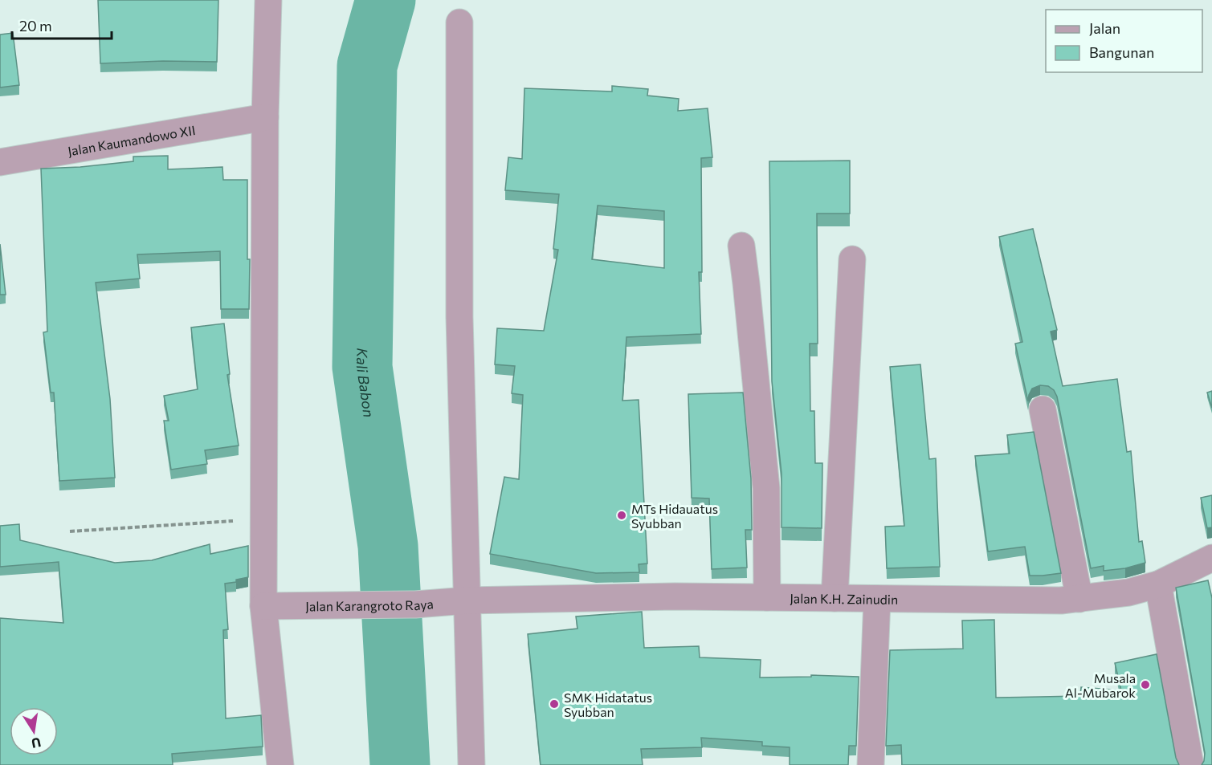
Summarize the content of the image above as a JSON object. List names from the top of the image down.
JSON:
{
  "streets": {
    "street": ["Jalan Kaumandowo XII", "Jalan K.H. Zainudin", "Jalan Karangroto Raya"]
  },
  "crossings": [
    ["Jalan K.H. Zainudin", "Jalan Karangroto Raya"]
  ],
  "water": ["Kali Babon"],
  "places": ["MTs Hidauatus Syubban", "Musala Al-Mubarok", "SMK Hidatatus Syubban"],
  "legend": ["Jalan", "Bangunan"],
  "scale_bar": "20 m",
  "north": "bottom"
}
